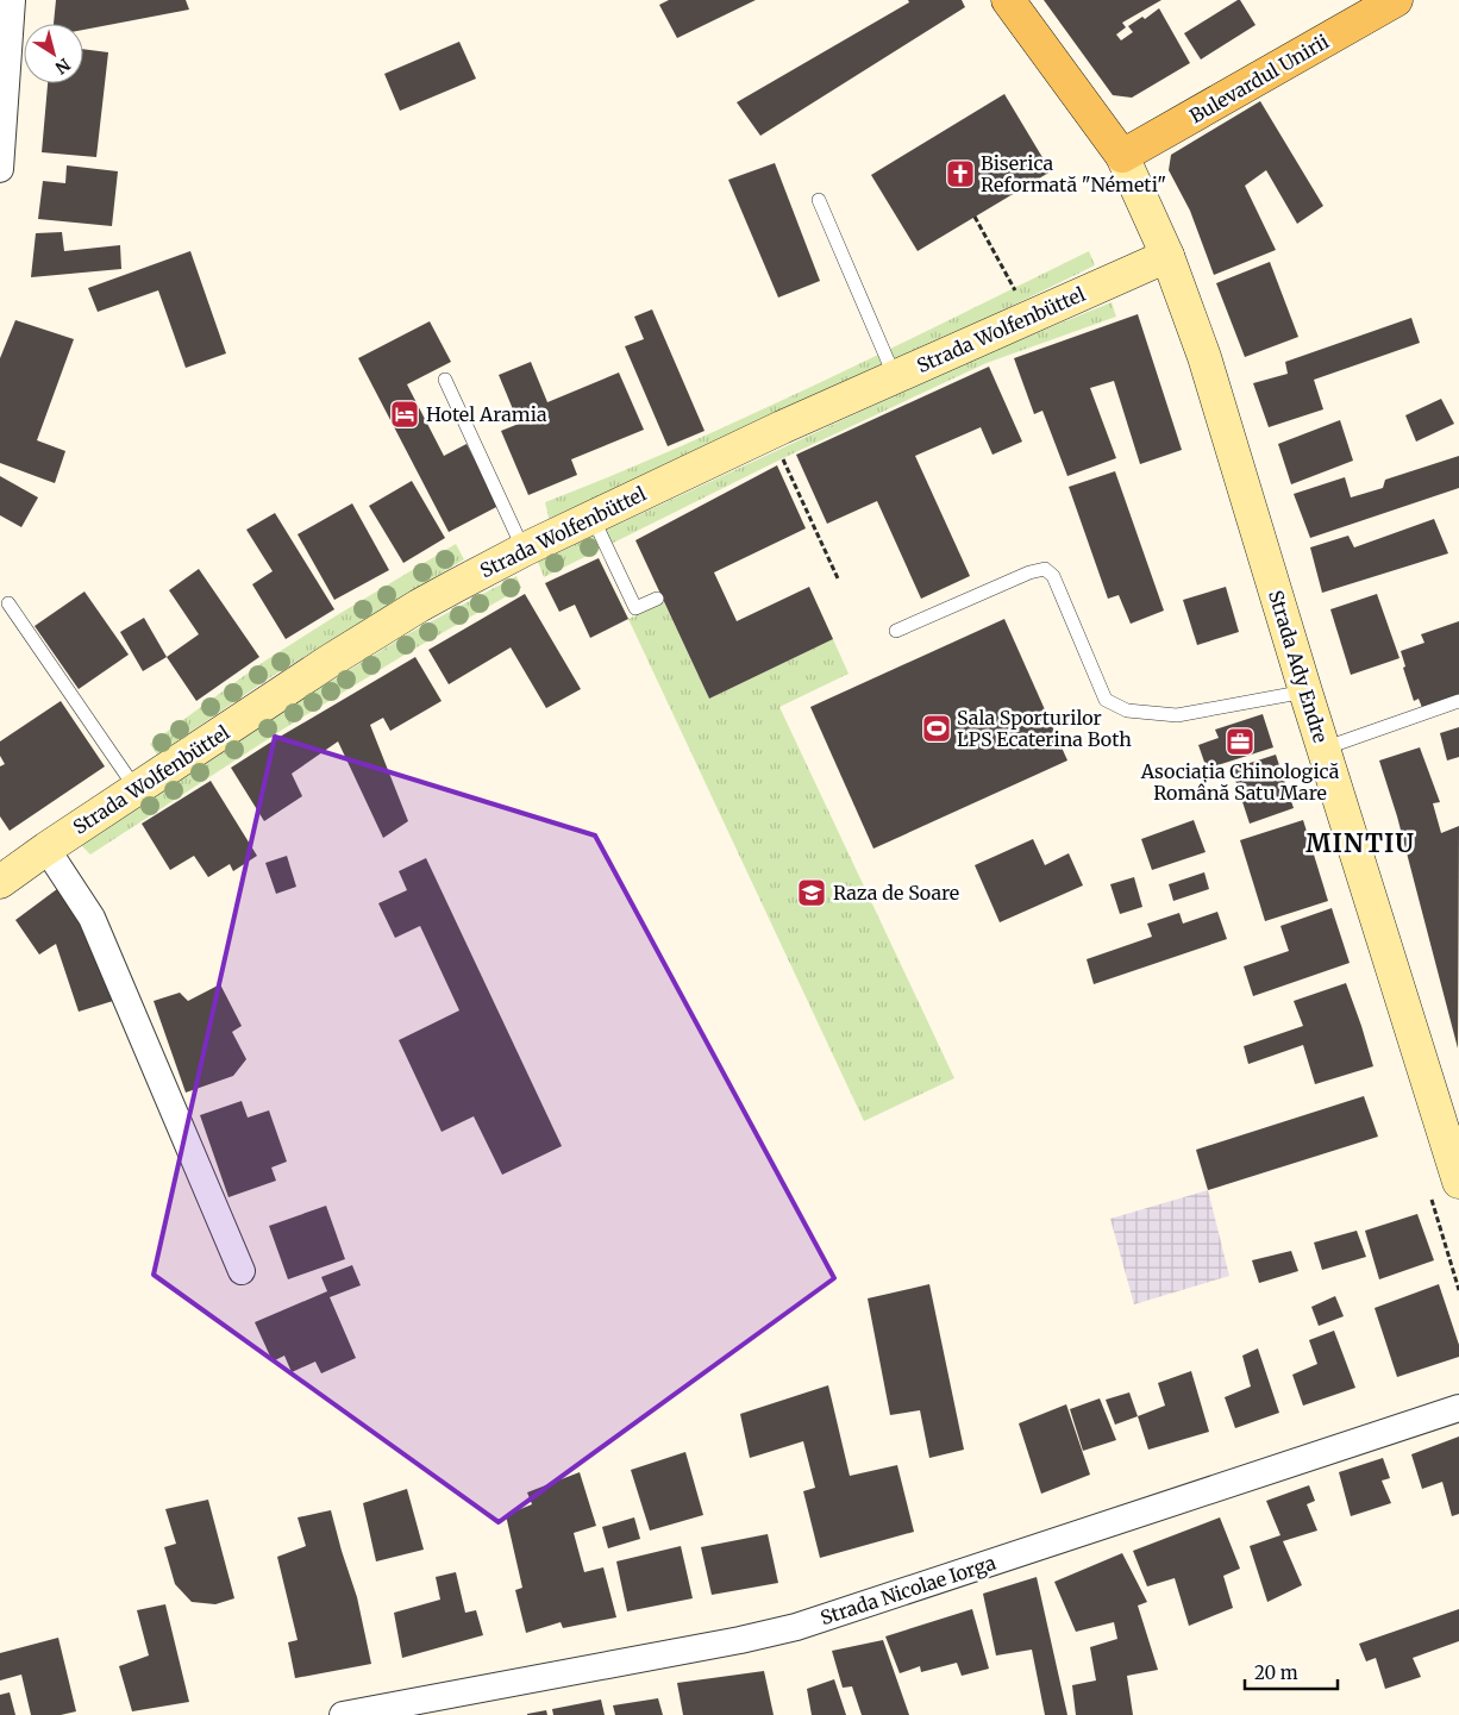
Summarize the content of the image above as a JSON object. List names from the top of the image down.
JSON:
{
  "streets": {
    "main road": ["Bulevardul Unirii", "Strada Wolfenbüttel", "Strada Ady Endre"],
    "street": ["Strada Nicolae Iorga"]
  },
  "crossings": [
    ["Bulevardul Unirii", "Strada Ady Endre"],
    ["Strada Wolfenbüttel", "Strada Ady Endre"]
  ],
  "districts": ["MINTIU"],
  "places": {
    "church": ["Biserica Reformată \"Németi\""],
    "hotel": ["Hotel Aramia"],
    "sports": ["Sala Sporturilor LPS Ecaterina Both"],
    "office": ["Asociația Chinologică Română Satu Mare"],
    "school or university": ["Raza de Soare"]
  },
  "scale_bar": "20 m",
  "north": "bottom right"
}
